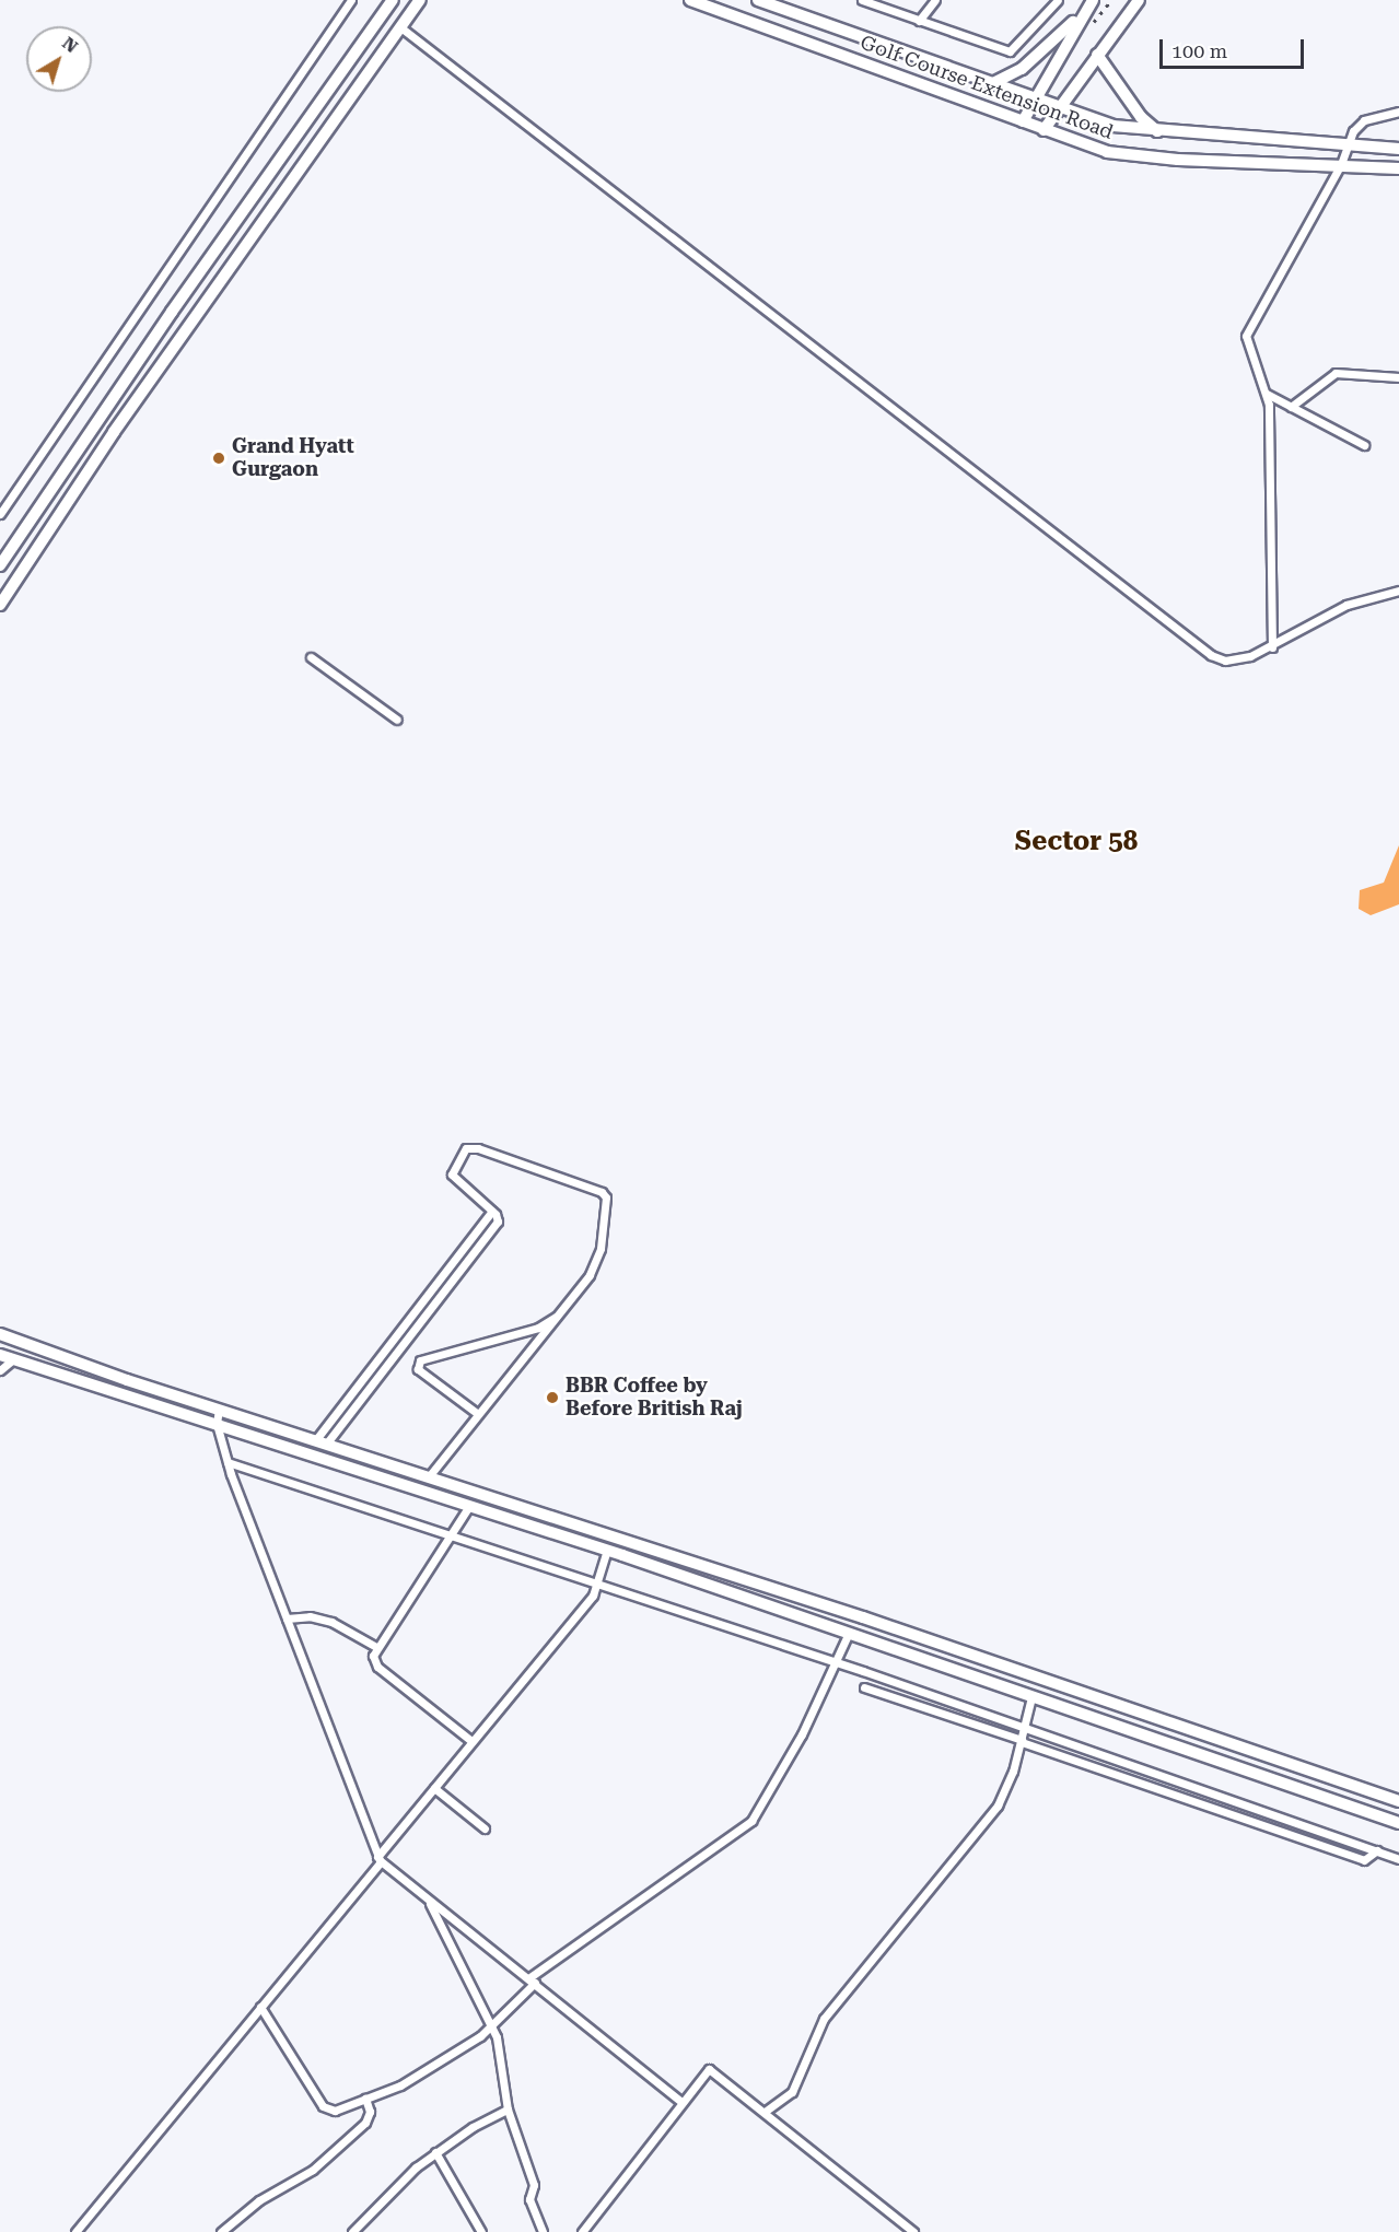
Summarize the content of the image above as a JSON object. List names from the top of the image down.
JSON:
{
  "streets": {
    "street": ["Golf Course Extension Road"]
  },
  "districts": ["Sector 58"],
  "places": ["Grand Hyatt Gurgaon", "BBR Coffee by Before British Raj"],
  "scale_bar": "100 m",
  "north": "top right"
}
